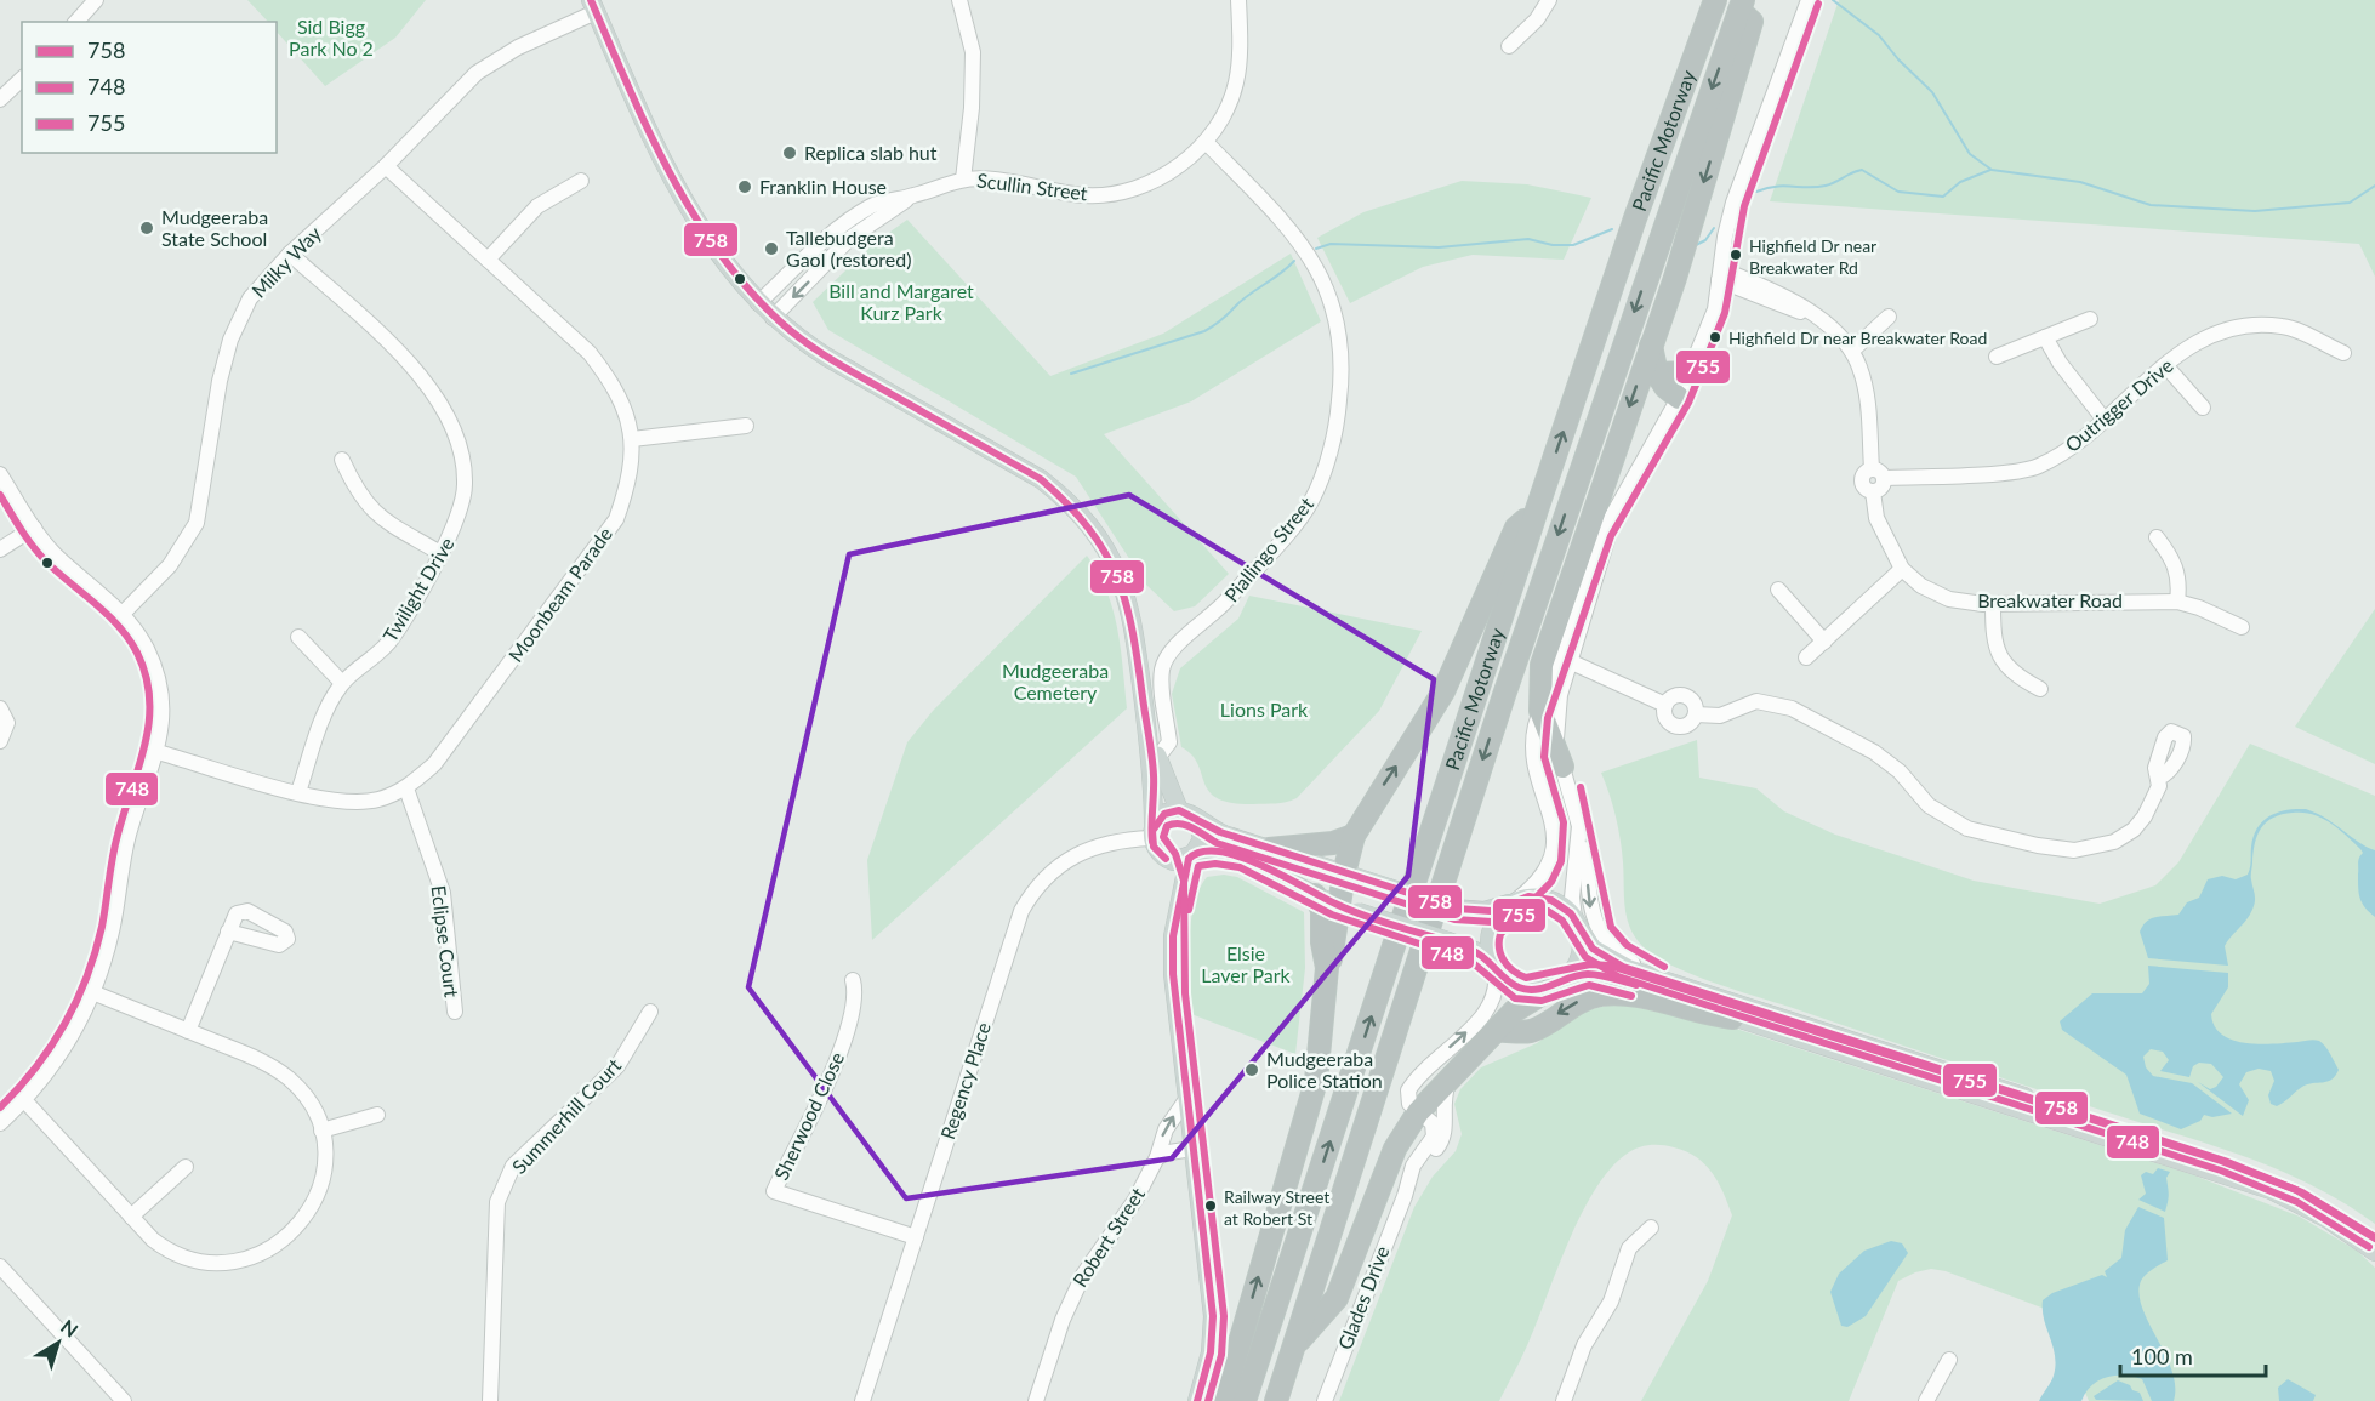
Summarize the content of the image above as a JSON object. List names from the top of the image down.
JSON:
{
  "streets": {
    "highway": ["Pacific Motorway"],
    "street": [
      "Scullin Street",
      "Milky Way",
      "Outrigger Drive",
      "Piallingo Street",
      "Twilight Drive",
      "Moonbeam Parade",
      "Breakwater Road",
      "Eclipse Court",
      "Regency Place",
      "Summerhill Court",
      "Sherwood Close",
      "Robert Street",
      "Glades Drive"
    ]
  },
  "crossings": [
    ["Scullin Street", "Piallingo Street"],
    ["Milky Way", "Twilight Drive"],
    ["Milky Way", "Moonbeam Parade"],
    ["Outrigger Drive", "Breakwater Road"],
    ["Twilight Drive", "Moonbeam Parade"],
    ["Moonbeam Parade", "Eclipse Court"],
    ["Regency Place", "Sherwood Close"]
  ],
  "parks": [
    "Sid Bigg Park No 2",
    "Bill and Margaret Kurz Park",
    "Mudgeeraba Cemetery",
    "Lions Park",
    "Elsie Laver Park"
  ],
  "places": [
    "Replica slab hut",
    "Franklin House",
    "Mudgeeraba State School",
    "Tallebudgera Gaol (restored)",
    "Highfield Dr near Breakwater Rd",
    "Highfield Dr near Breakwater Road",
    "Mudgeeraba Police Station",
    "Railway Street at Robert St"
  ],
  "lines": ["transit line 758", "transit line 755", "transit line 748"],
  "legend": ["758", "748", "755"],
  "scale_bar": "100 m",
  "north": "top right"
}
